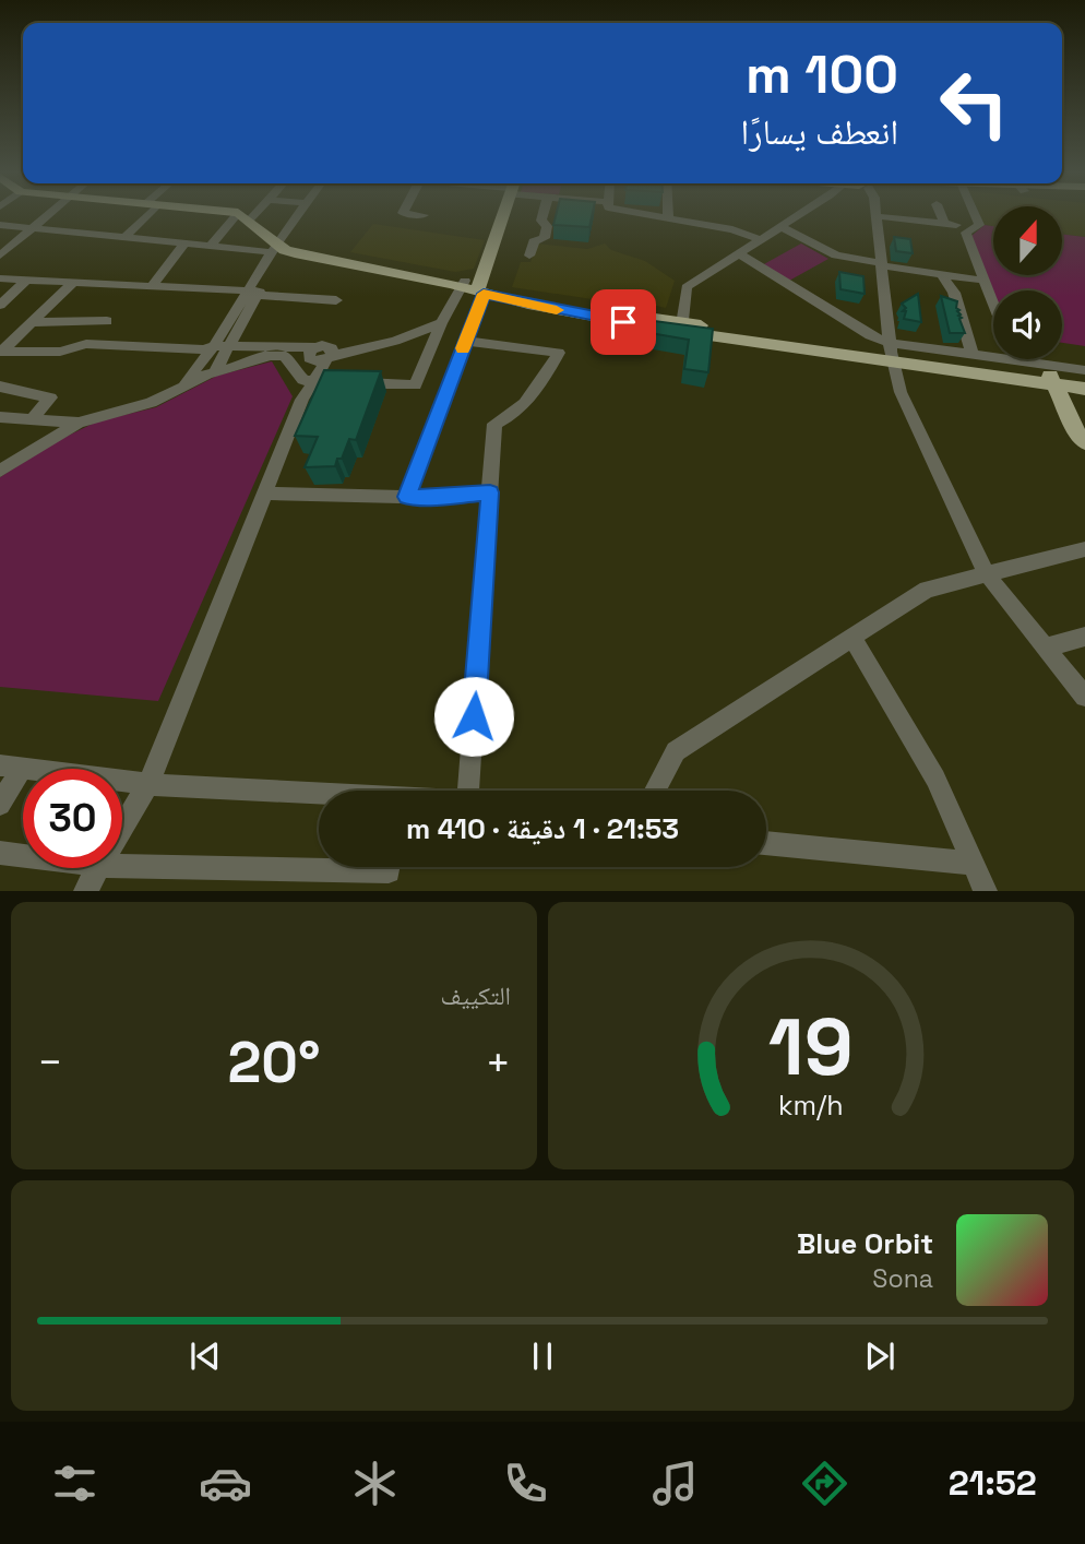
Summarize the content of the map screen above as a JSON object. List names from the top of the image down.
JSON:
{
  "north": "top",
  "page": {
    "turn": ["100 m", "انعطف يسارًا"],
    "limit": "30",
    "trip": "21:53 · 1 دقيقة · 410 m",
    "tile": "التكييف",
    "heat": ["−", "20°", "+"],
    "song": ["Blue Orbit", "Sona"],
    "tabs": "21:52",
    "gauge": ["19", "km/h"]
  }
}
